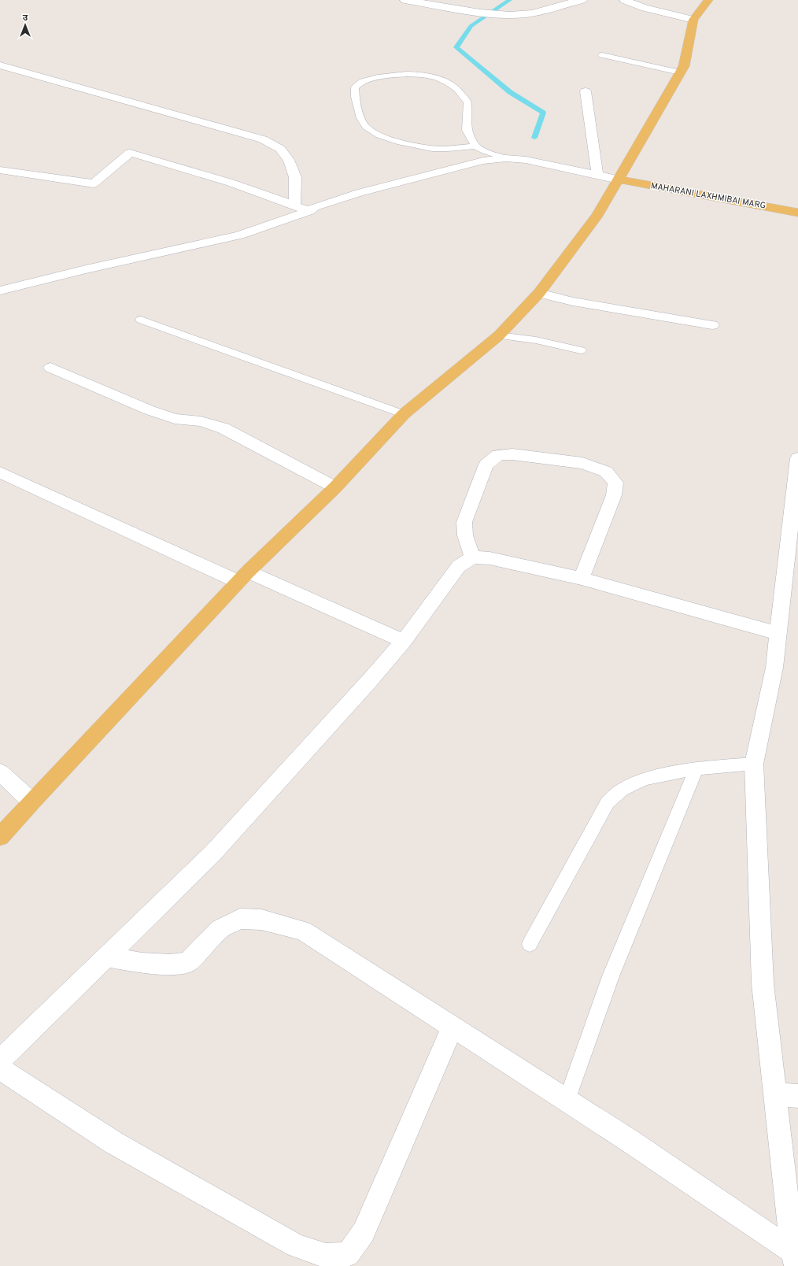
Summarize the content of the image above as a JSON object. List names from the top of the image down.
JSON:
{
  "streets": {
    "main road": ["MAHARANI LAXHMIBAI MARG"]
  },
  "north": "top"
}
